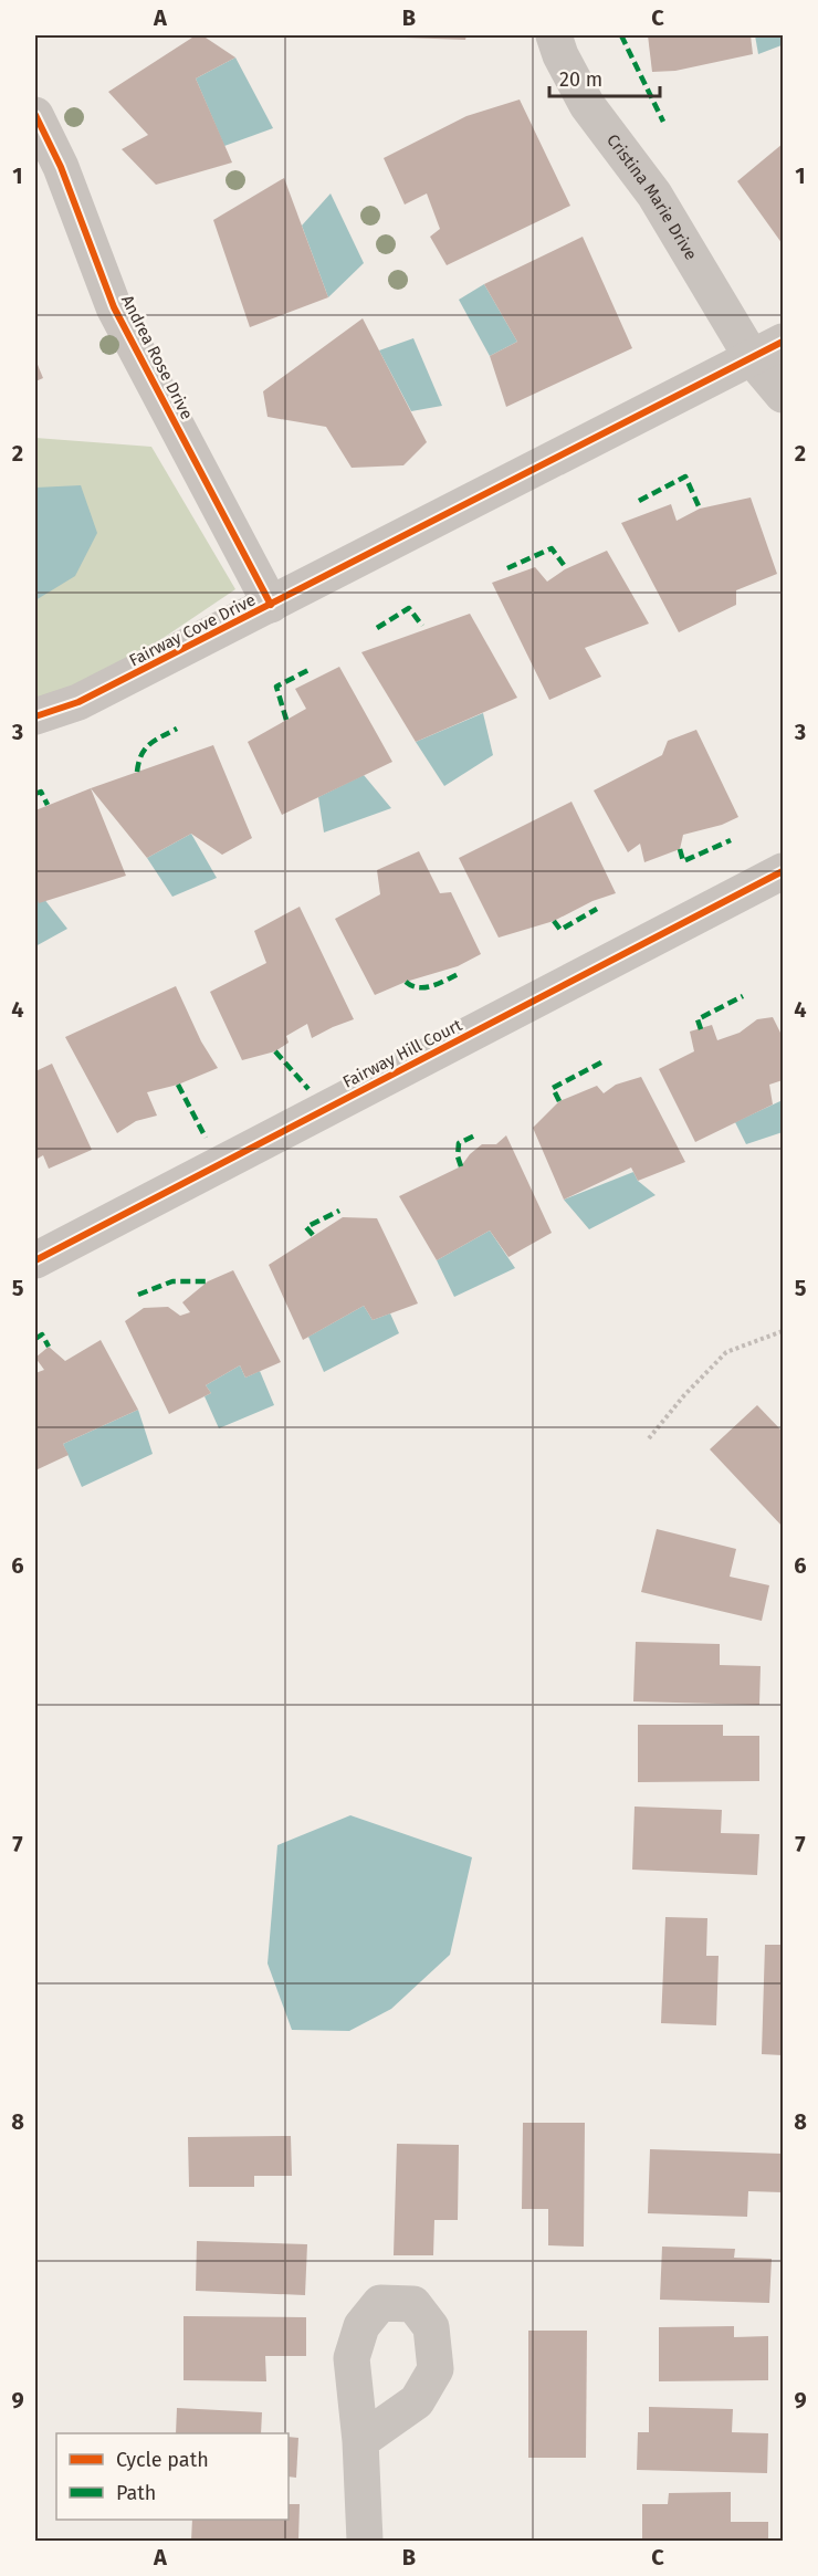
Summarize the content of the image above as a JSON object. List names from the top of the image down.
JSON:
{
  "streets": {
    "street": [
      "Cristina Marie Drive",
      "Andrea Rose Drive",
      "Fairway Cove Drive",
      "Fairway Hill Court"
    ]
  },
  "crossings": [
    ["Cristina Marie Drive", "Fairway Cove Drive"],
    ["Andrea Rose Drive", "Fairway Cove Drive"]
  ],
  "legend": ["Cycle path", "Path"],
  "scale_bar": "20 m",
  "grid": {
    "columns": ["A", "B", "C"],
    "rows": [
      "1",
      "2",
      "3",
      "4",
      "5",
      "6",
      "7",
      "8",
      "9"
    ]
  }
}
